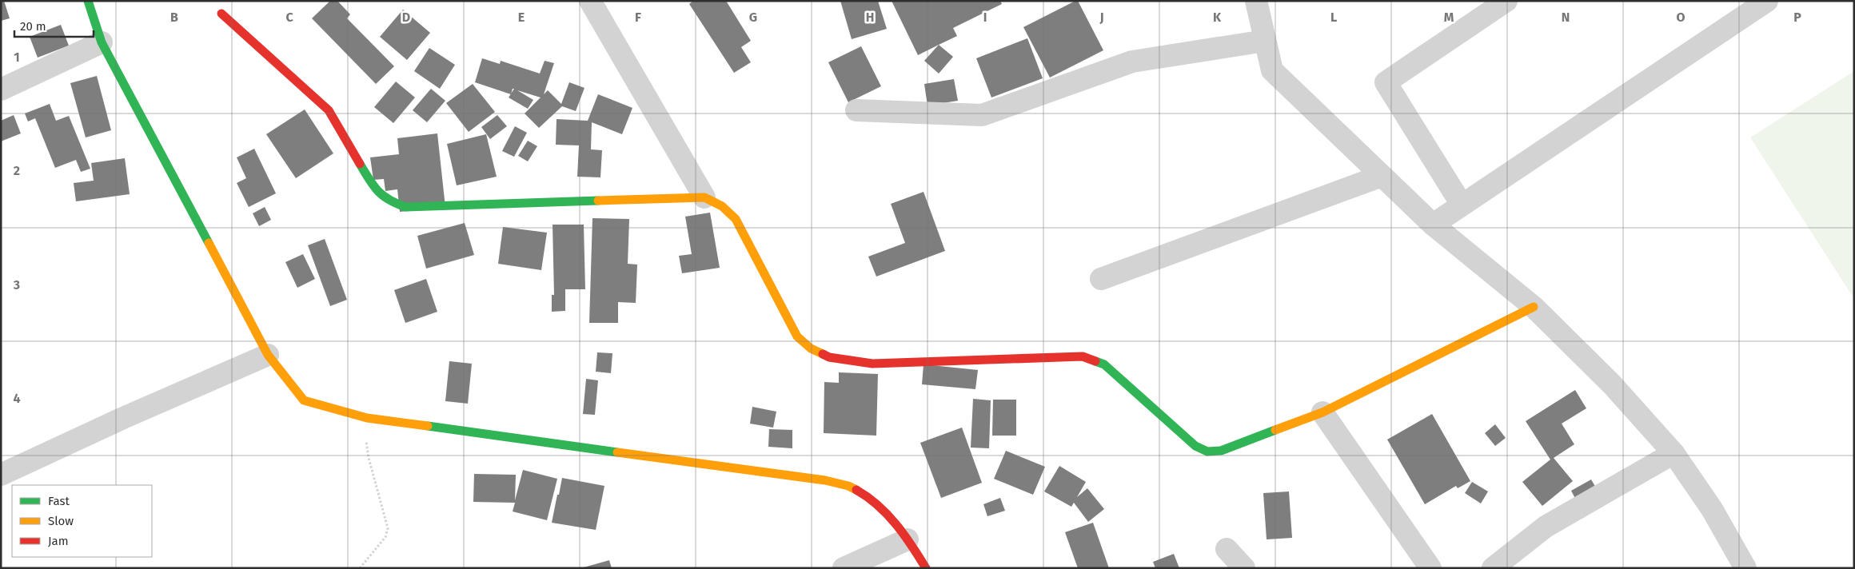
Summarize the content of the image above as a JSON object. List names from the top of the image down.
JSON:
{
  "legend": ["Fast", "Slow", "Jam"],
  "scale_bar": "20 m",
  "grid": {
    "columns": [
      "B",
      "C",
      "D",
      "E",
      "F",
      "G",
      "H",
      "I",
      "J",
      "K",
      "L",
      "M",
      "N",
      "O",
      "P"
    ],
    "rows": [
      "1",
      "2",
      "3",
      "4"
    ]
  }
}
